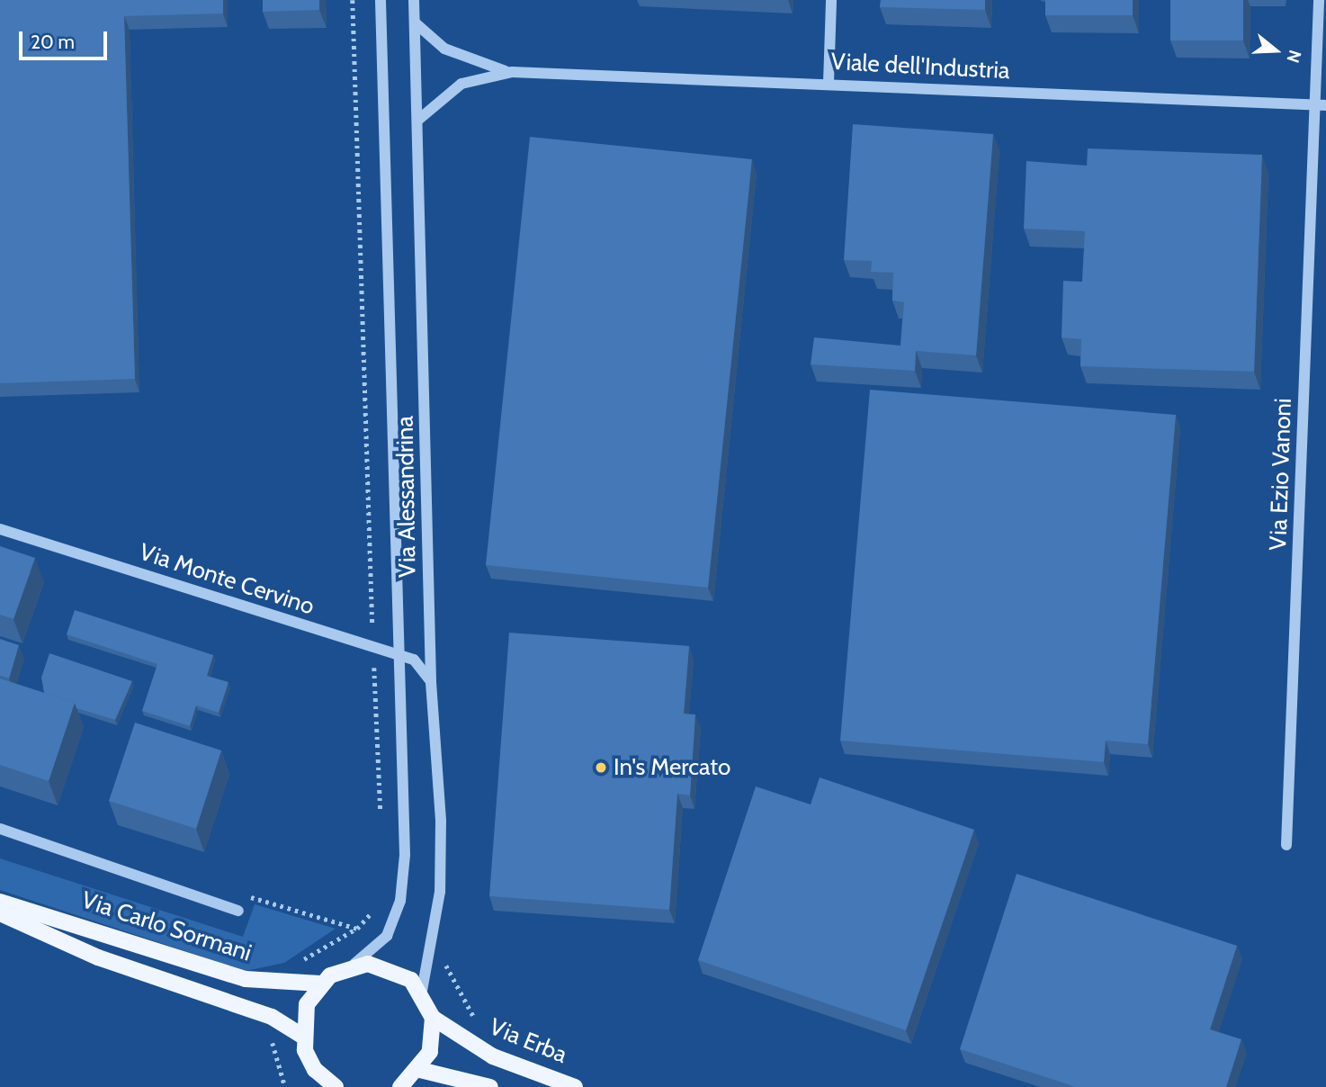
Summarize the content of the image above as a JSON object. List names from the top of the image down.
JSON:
{
  "streets": {
    "main road": ["Via Carlo Sormani", "Via Erba"],
    "street": [
      "Viale dell'Industria",
      "Via Ezio Vanoni",
      "Via Alessandrina",
      "Via Monte Cervino"
    ]
  },
  "crossings": [
    ["Viale dell'Industria", "Via Ezio Vanoni"],
    ["Viale dell'Industria", "Via Alessandrina"],
    ["Via Alessandrina", "Via Monte Cervino"]
  ],
  "places": ["In's Mercato"],
  "scale_bar": "20 m",
  "north": "right"
}
